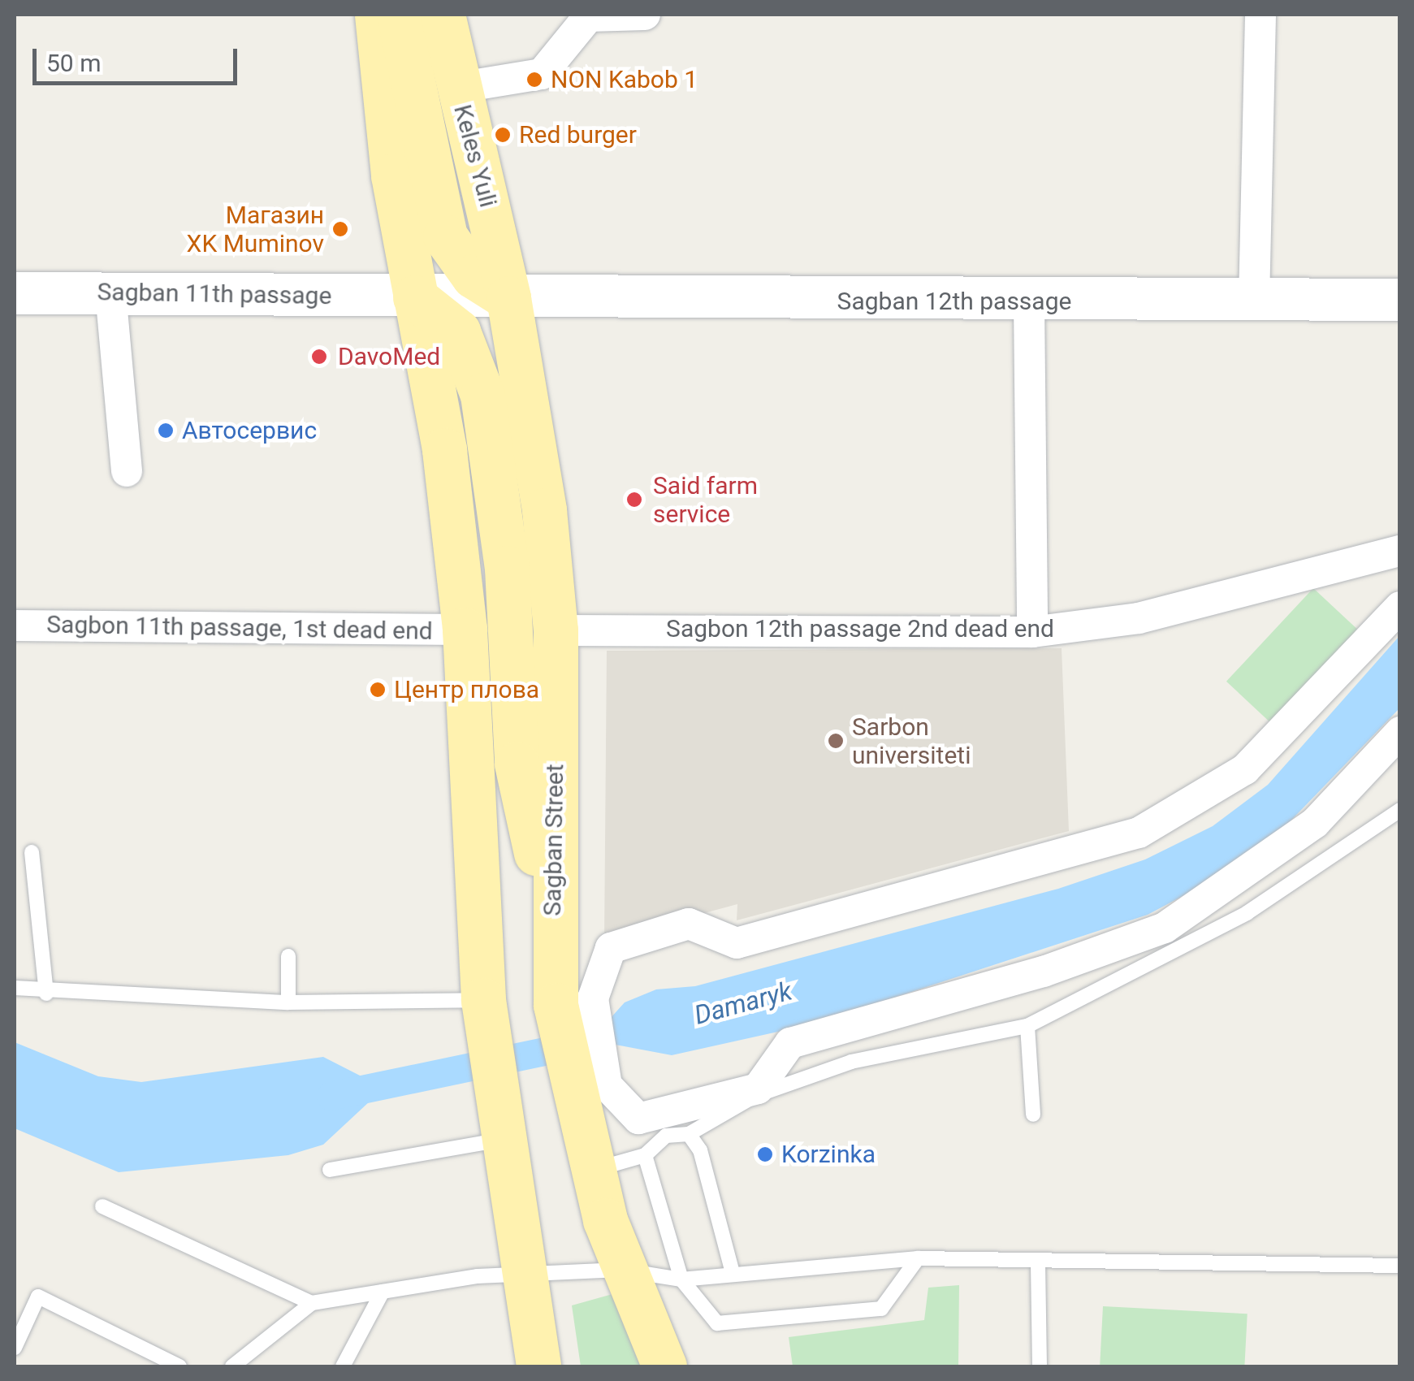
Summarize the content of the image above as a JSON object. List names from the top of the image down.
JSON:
{
  "streets": {
    "main road": [
      "Keles Yuli",
      "Sagban 11th passage",
      "Sagban 12th passage",
      "Sagban Street"
    ],
    "street": ["Sagbon 11th passage, 1st dead end", "Sagbon 12th passage 2nd dead end"]
  },
  "crossings": [
    ["Keles Yuli", "Sagban 11th passage"],
    ["Keles Yuli", "Sagban 12th passage"],
    ["Keles Yuli", "Sagban Street"],
    ["Sagban 11th passage", "Sagban 12th passage"],
    ["Sagban 11th passage", "Sagban Street"],
    ["Sagban 12th passage", "Sagban Street"],
    ["Sagbon 12th passage 2nd dead end", "Sagban Street"]
  ],
  "water": ["Damaryk"],
  "places": [
    "NON Kabob 1",
    "Red burger",
    "Магазин XK Muminov",
    "DavoMed",
    "Автосервис",
    "Said farm service",
    "Центр плова",
    "Sarbon universiteti",
    "Korzinka"
  ],
  "scale_bar": "50 m"
}
